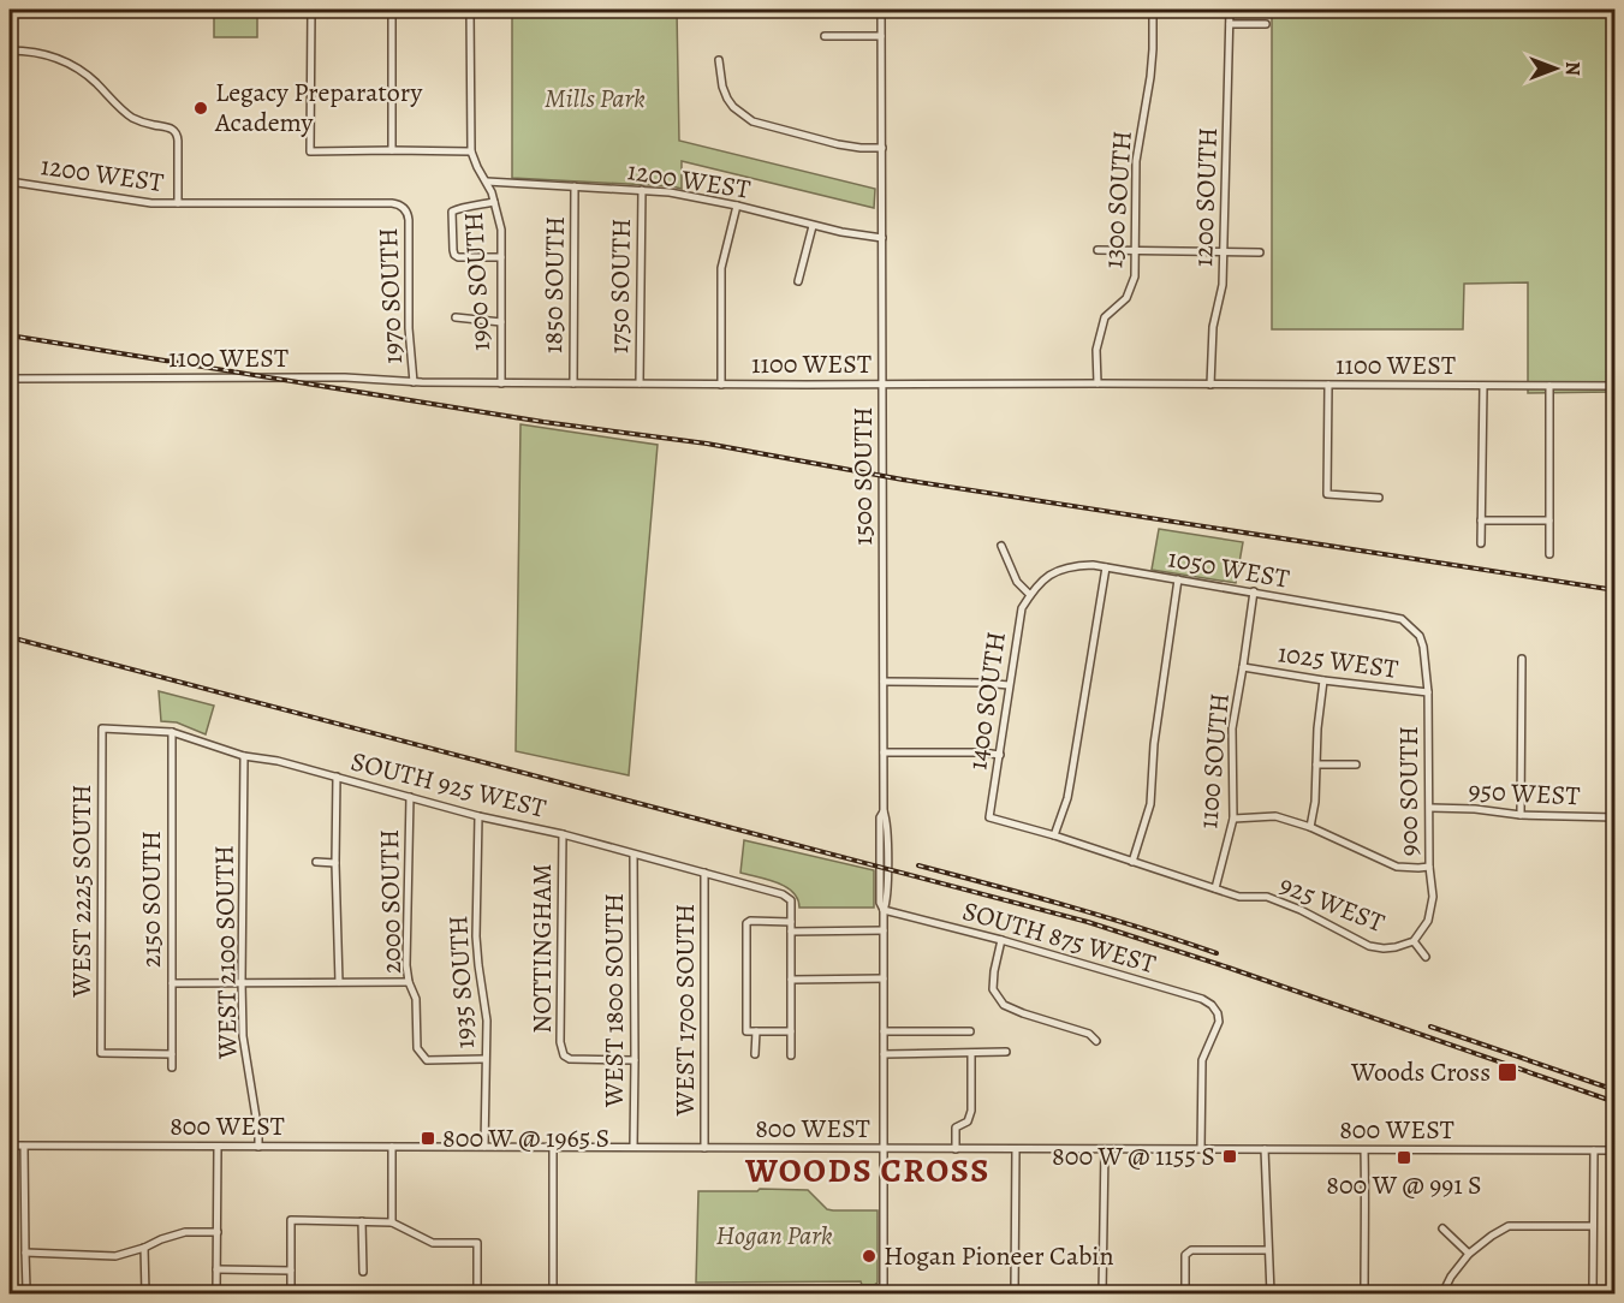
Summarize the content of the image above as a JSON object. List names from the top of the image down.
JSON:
{
  "streets": {
    "street": [
      "1200 WEST",
      "1200 SOUTH",
      "1300 SOUTH",
      "1900 SOUTH",
      "1850 SOUTH",
      "1750 SOUTH",
      "1970 SOUTH",
      "1100 WEST",
      "1500 SOUTH",
      "1050 WEST",
      "1025 WEST",
      "1400 SOUTH",
      "1100 SOUTH",
      "SOUTH 925 WEST",
      "900 SOUTH",
      "950 WEST",
      "WEST 2225 SOUTH",
      "2150 SOUTH",
      "2000 SOUTH",
      "925 WEST",
      "SOUTH 875 WEST",
      "NOTTINGHAM",
      "WEST 2100 SOUTH",
      "1935 SOUTH",
      "WEST 1800 SOUTH",
      "WEST 1700 SOUTH",
      "800 WEST"
    ]
  },
  "crossings": [
    ["1200 WEST", "1900 SOUTH"],
    ["1200 WEST", "1850 SOUTH"],
    ["1200 WEST", "1750 SOUTH"],
    ["1200 WEST", "1970 SOUTH"],
    ["1200 WEST", "1500 SOUTH"],
    ["1200 SOUTH", "1100 WEST"],
    ["1300 SOUTH", "1100 WEST"],
    ["1900 SOUTH", "1100 WEST"],
    ["1850 SOUTH", "1100 WEST"],
    ["1750 SOUTH", "1100 WEST"],
    ["1970 SOUTH", "1100 WEST"],
    ["1100 WEST", "1500 SOUTH"],
    ["1500 SOUTH", "SOUTH 875 WEST"],
    ["1500 SOUTH", "800 WEST"],
    ["1050 WEST", "1400 SOUTH"],
    ["1050 WEST", "1100 SOUTH"],
    ["1050 WEST", "900 SOUTH"],
    ["1025 WEST", "1100 SOUTH"],
    ["1025 WEST", "900 SOUTH"],
    ["1100 SOUTH", "925 WEST"],
    ["SOUTH 925 WEST", "WEST 2225 SOUTH"],
    ["SOUTH 925 WEST", "2150 SOUTH"],
    ["SOUTH 925 WEST", "2000 SOUTH"],
    ["SOUTH 925 WEST", "NOTTINGHAM"],
    ["SOUTH 925 WEST", "WEST 2100 SOUTH"],
    ["SOUTH 925 WEST", "1935 SOUTH"],
    ["SOUTH 925 WEST", "WEST 1800 SOUTH"],
    ["SOUTH 925 WEST", "WEST 1700 SOUTH"],
    ["900 SOUTH", "950 WEST"],
    ["900 SOUTH", "925 WEST"],
    ["WEST 2225 SOUTH", "2150 SOUTH"],
    ["2000 SOUTH", "1935 SOUTH"],
    ["SOUTH 875 WEST", "800 WEST"],
    ["NOTTINGHAM", "WEST 1800 SOUTH"],
    ["WEST 2100 SOUTH", "800 WEST"],
    ["1935 SOUTH", "800 WEST"],
    ["WEST 1800 SOUTH", "800 WEST"],
    ["WEST 1700 SOUTH", "800 WEST"]
  ],
  "districts": ["WOODS CROSS"],
  "parks": ["Mills Park", "Hogan Park"],
  "places": {
    "other": ["Legacy Preparatory Academy", "Hogan Pioneer Cabin"],
    "transit": [
      "Woods Cross",
      "800 W @ 1965 S",
      "800 W @ 1155 S",
      "800 W @ 991 S"
    ]
  },
  "north": "right"
}
